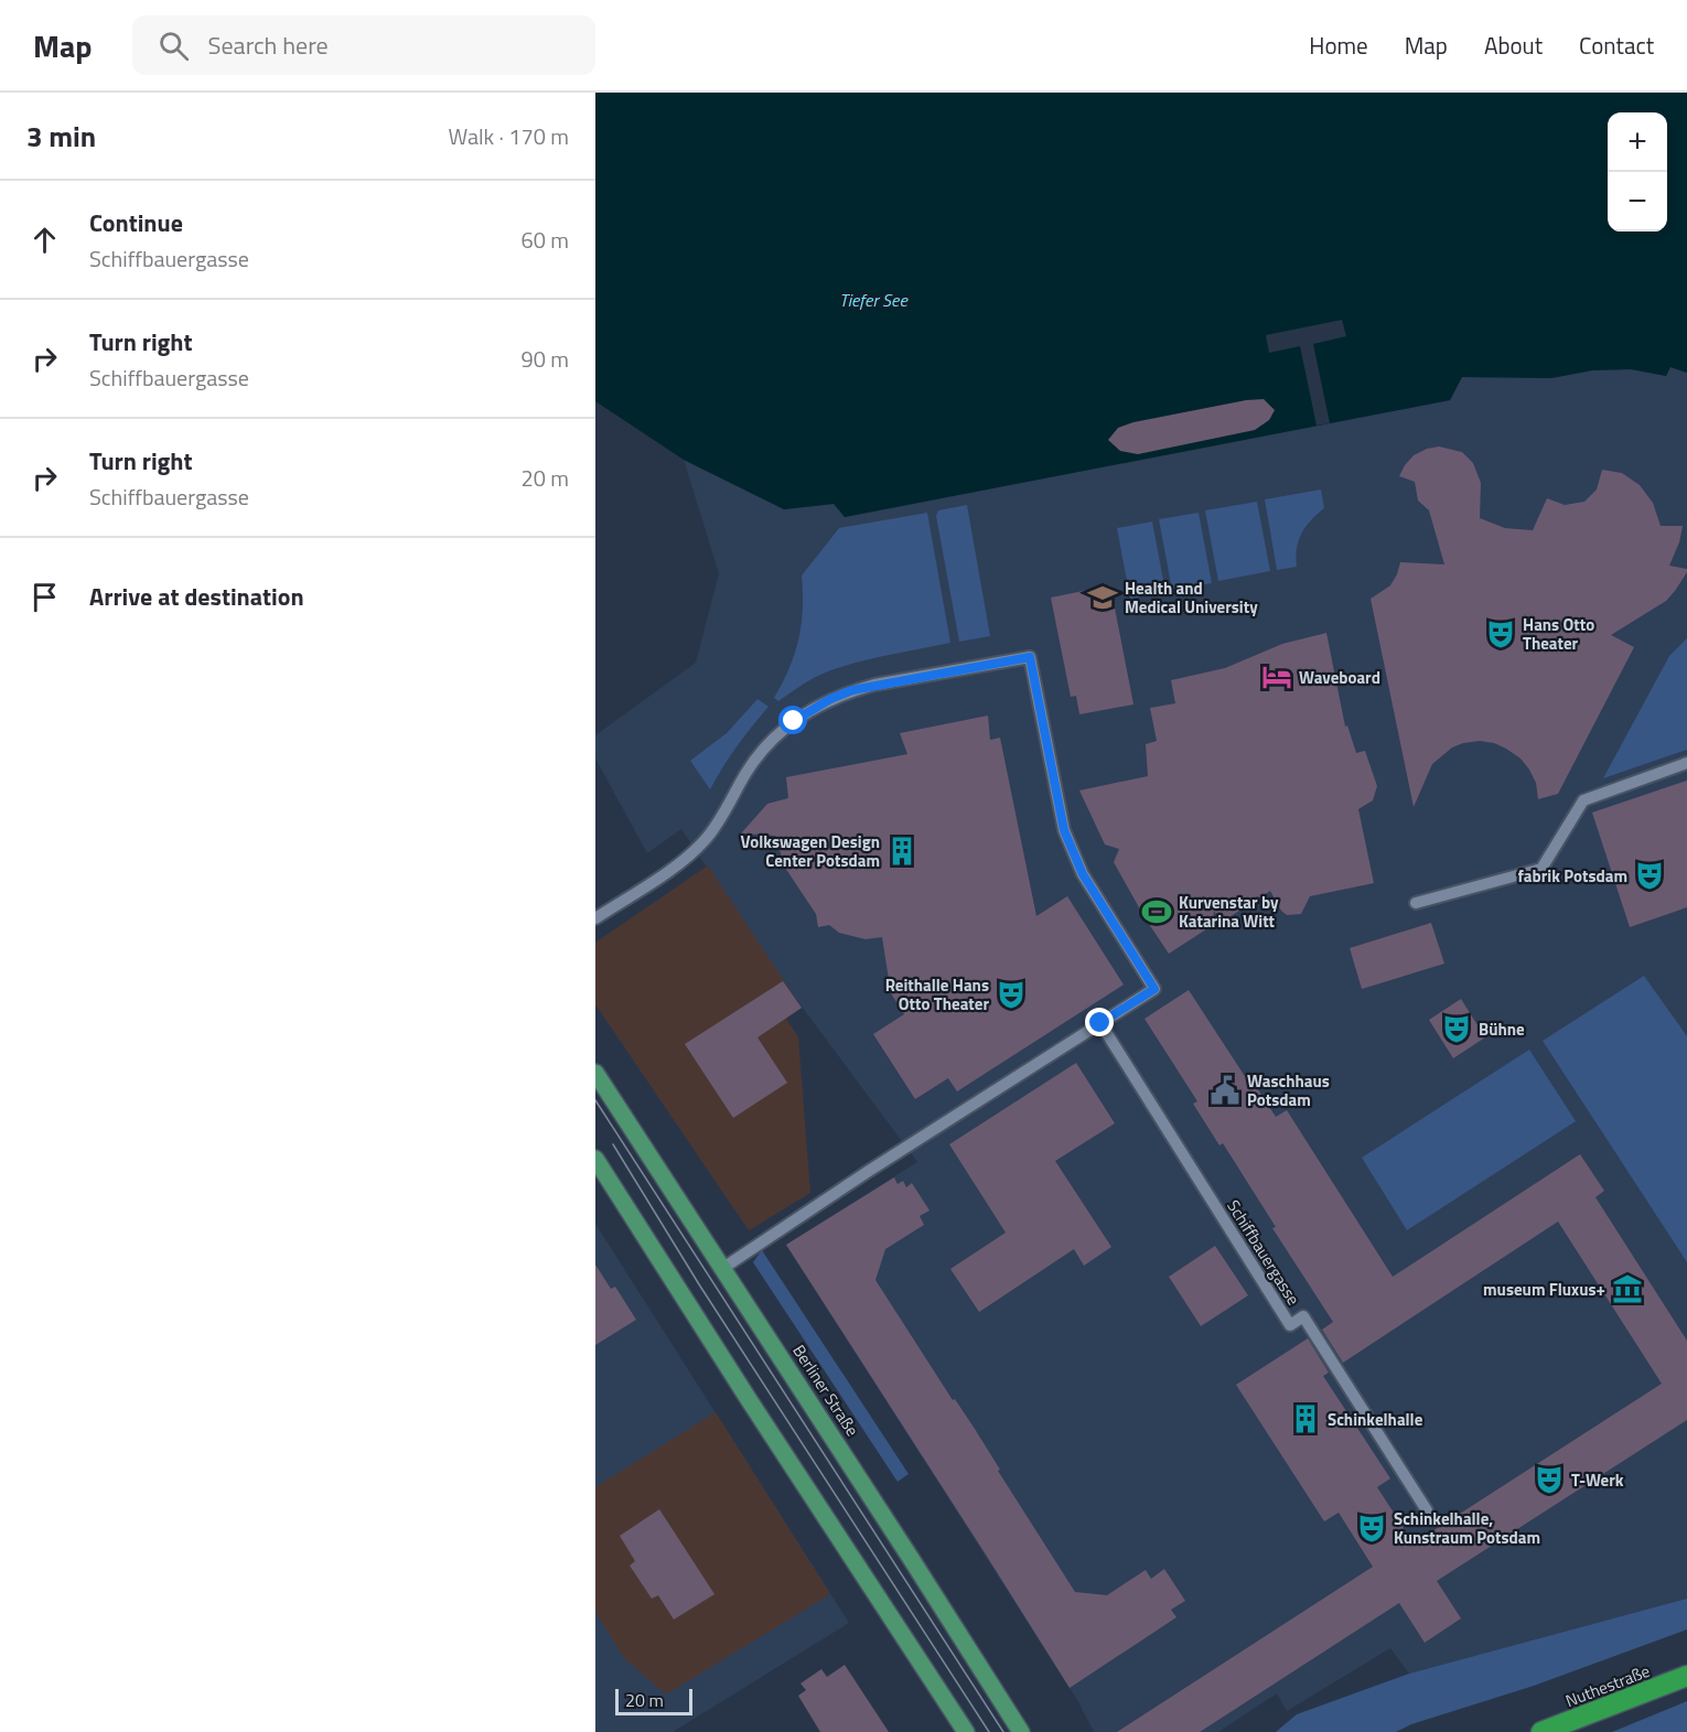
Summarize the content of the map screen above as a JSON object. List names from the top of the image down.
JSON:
{
  "streets": {
    "highway": ["Nuthestraße"],
    "main road": ["Berliner Straße"],
    "street": ["Schiffbauergasse"]
  },
  "water": ["Tiefer See"],
  "places": {
    "school or university": ["Health and Medical University"],
    "theatre": [
      "Hans Otto Theater",
      "fabrik Potsdam",
      "Reithalle Hans Otto Theater",
      "Bühne",
      "T-Werk",
      "Schinkelhalle, Kunstraum Potsdam"
    ],
    "hotel": ["Waveboard"],
    "building": ["Volkswagen Design Center Potsdam", "Schinkelhalle"],
    "sports": ["Kurvenstar by Katarina Witt"],
    "public building": ["Waschhaus Potsdam"],
    "museum": ["museum Fluxus+"]
  },
  "scale_bar": "20 m",
  "page": {
    "header": "Map",
    "search": "Search here",
    "nav": [
      "Home",
      "Map",
      "About",
      "Contact"
    ],
    "heading": ["3 min", "Walk · 170 m"],
    "map_buttons": ["+", "−"],
    "list": [
      ["Continue", "Schiffbauergasse", "60 m"],
      ["Turn right", "Schiffbauergasse", "90 m"],
      ["Turn right", "Schiffbauergasse", "20 m"],
      "Arrive at destination"
    ],
    "scale": "20 m"
  }
}
